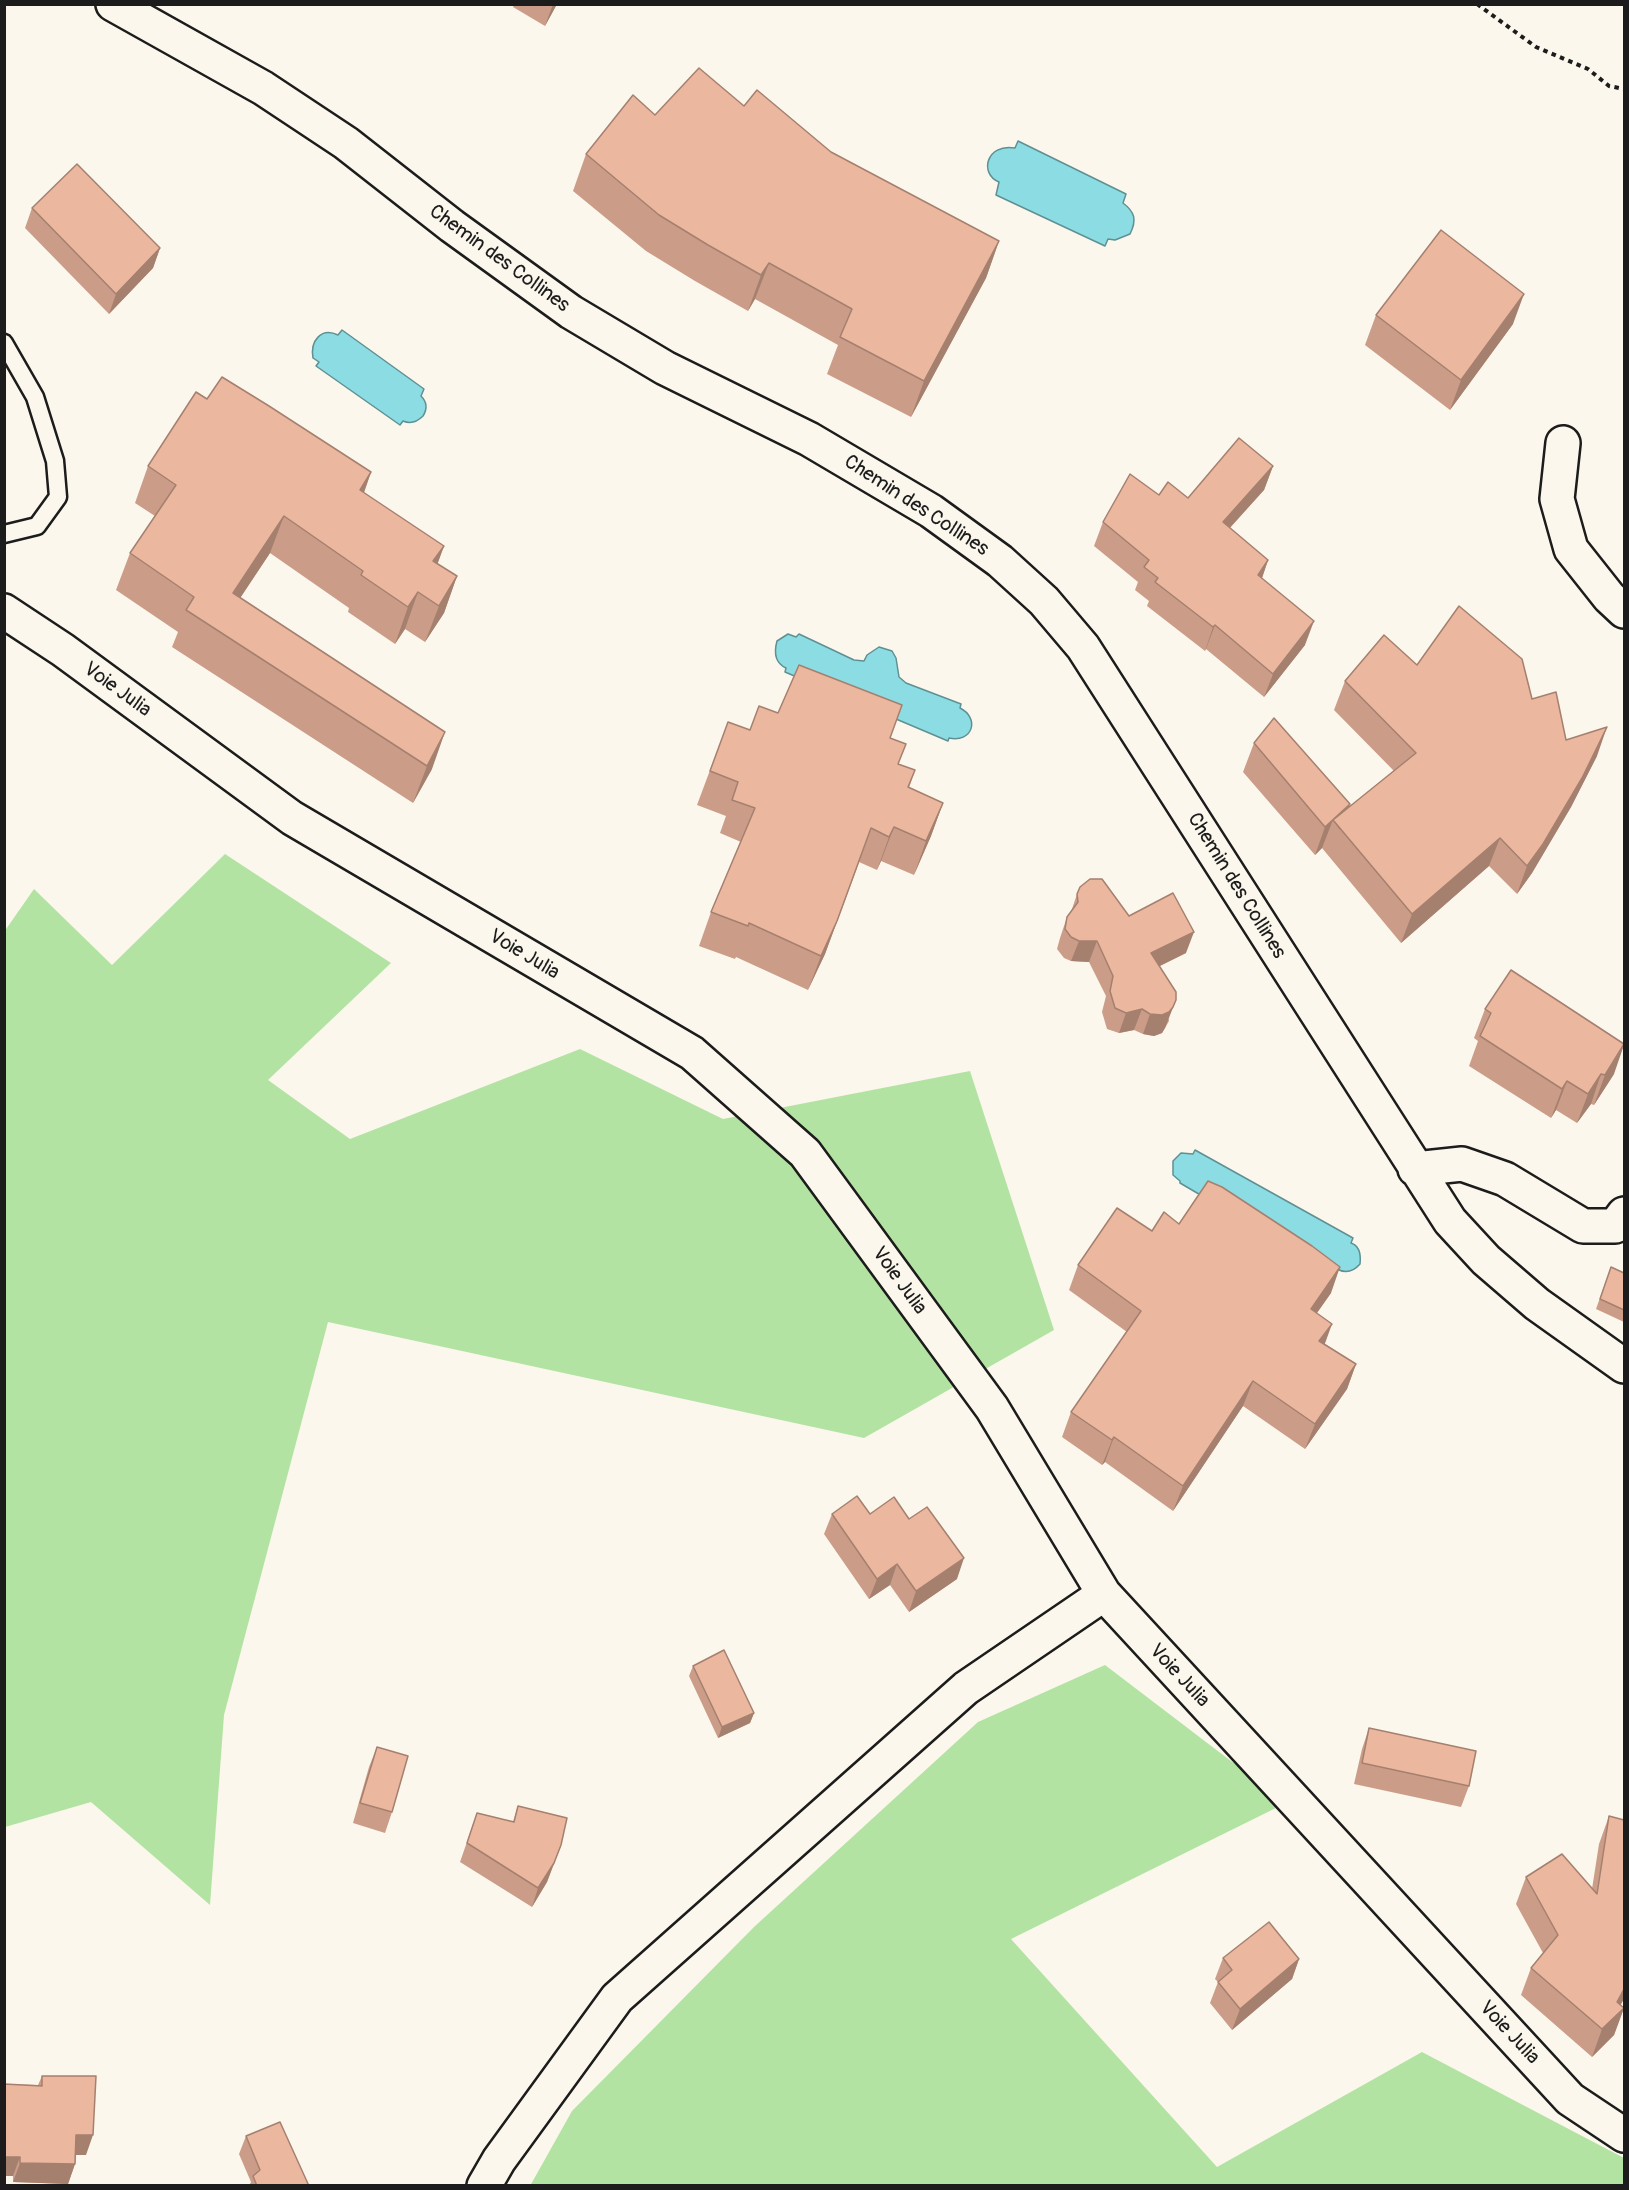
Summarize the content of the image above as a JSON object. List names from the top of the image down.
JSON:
{
  "streets": {
    "street": ["Chemin des Collines", "Voie Julia"]
  }
}
